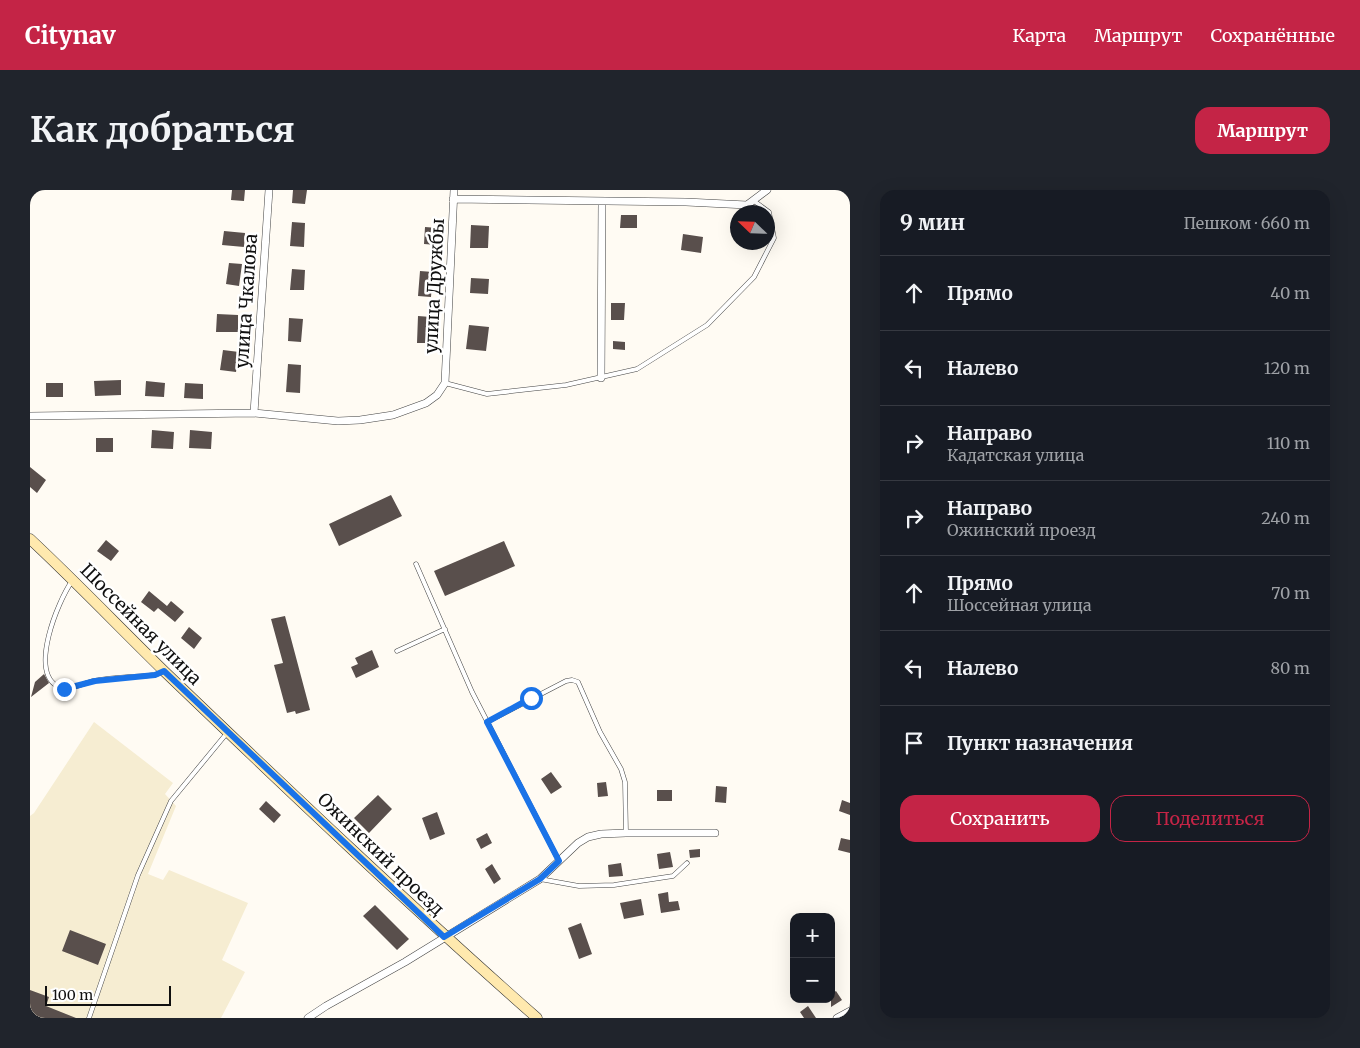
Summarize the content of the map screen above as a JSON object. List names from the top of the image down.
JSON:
{
  "streets": {
    "main road": ["Шоссейная улица", "Ожинский проезд"],
    "street": ["улица Дружбы", "улица Чкалова"]
  },
  "crossings": [
    ["Шоссейная улица", "Ожинский проезд"]
  ],
  "scale_bar": "100 m",
  "north": "top left",
  "page": {
    "header": "Citynav",
    "nav": ["Карта", "Маршрут", "Сохранённые"],
    "buttons": [
      "Маршрут",
      ["Сохранить", "Поделиться"]
    ],
    "title": "Как добраться",
    "heading": ["9 мин", "Пешком · 660 m"],
    "list": [
      ["Прямо", "40 m"],
      ["Налево", "120 m"],
      ["Направо", "Кадатская улица", "110 m"],
      ["Направо", "Ожинский проезд", "240 m"],
      ["Прямо", "Шоссейная улица", "70 m"],
      ["Налево", "80 m"],
      "Пункт назначения"
    ],
    "map_buttons": ["+", "−"],
    "scale": "100 m"
  }
}
